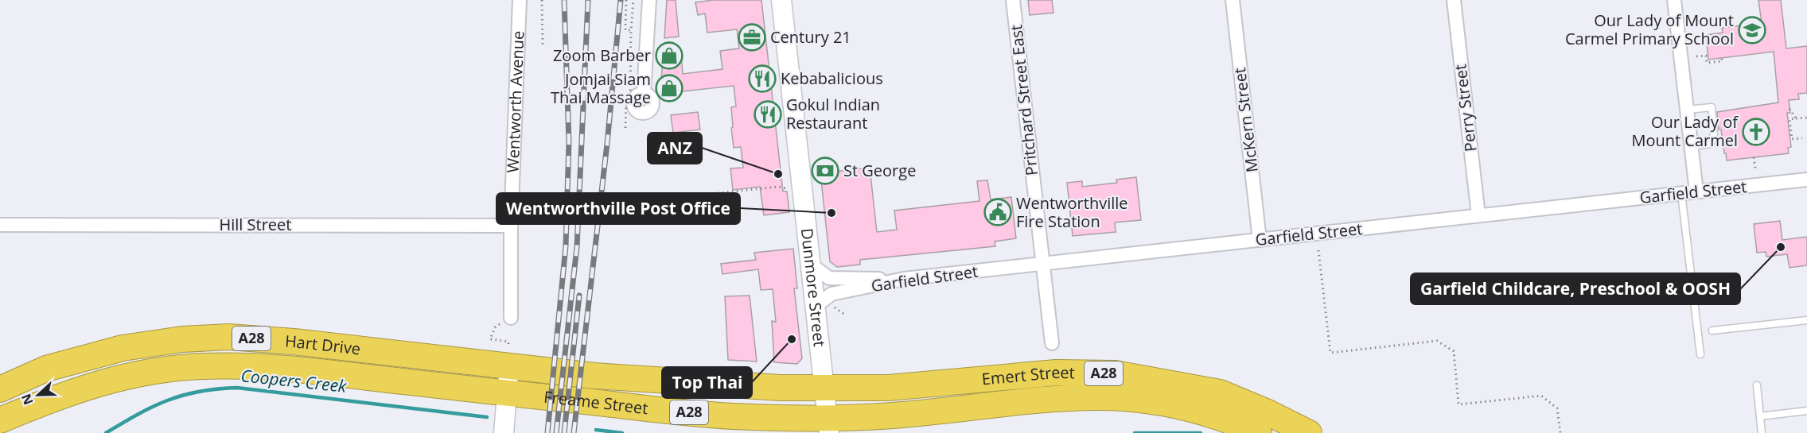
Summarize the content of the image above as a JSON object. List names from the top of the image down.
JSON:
{
  "streets": {
    "highway": [
      "A28",
      "Hart Drive",
      "Emert Street",
      "Freame Street"
    ],
    "street": [
      "Pritchard Street East",
      "Wentworth Avenue",
      "Perry Street",
      "McKern Street",
      "Garfield Street",
      "Hill Street",
      "Dunmore Street"
    ]
  },
  "crossings": [
    ["Pritchard Street East", "Garfield Street"],
    ["Wentworth Avenue", "Hill Street"],
    ["Perry Street", "Garfield Street"],
    ["McKern Street", "Garfield Street"],
    ["Garfield Street", "Dunmore Street"],
    ["Dunmore Street", "Emert Street"],
    ["Dunmore Street", "Freame Street"],
    ["Hart Drive", "Freame Street"],
    ["Emert Street", "Freame Street"]
  ],
  "water": ["Coopers Creek"],
  "places": {
    "school or university": ["Our Lady of Mount Carmel Primary School"],
    "office": ["Century 21"],
    "shop": ["Zoom Barber", "Jomjai Siam Thai Massage"],
    "restaurant": ["Kebabalicious", "Gokul Indian Restaurant"],
    "church": ["Our Lady of Mount Carmel"],
    "bank": ["St George"],
    "other": [
      "ANZ",
      "Wentworthville Post Office",
      "Garfield Childcare, Preschool & OOSH",
      "Top Thai"
    ],
    "public building": ["Wentworthville Fire Station"]
  },
  "north": "left"
}
